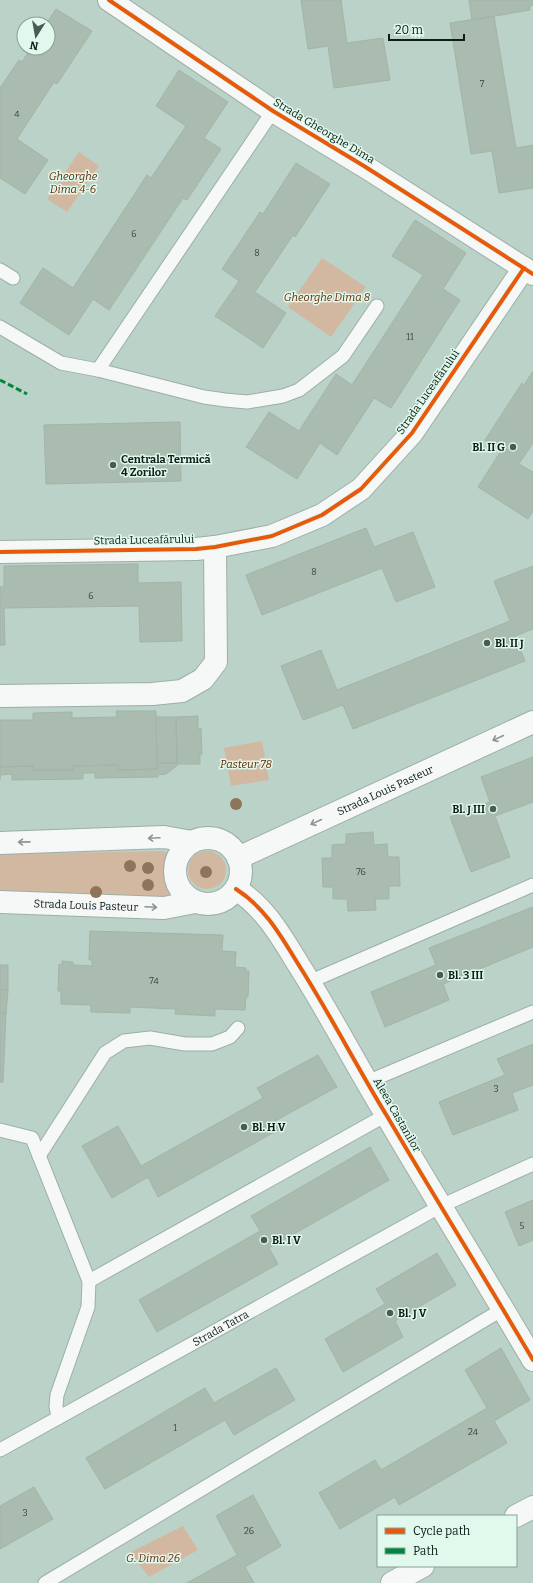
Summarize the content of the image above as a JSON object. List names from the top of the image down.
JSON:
{
  "streets": {
    "street": [
      "Strada Gheorghe Dima",
      "Strada Luceafărului",
      "Strada Louis Pasteur",
      "Aleea Castanilor"
    ],
    "lane": ["Strada Tatra"]
  },
  "crossings": [
    ["Strada Gheorghe Dima", "Strada Luceafărului"],
    ["Strada Louis Pasteur", "Aleea Castanilor"],
    ["Aleea Castanilor", "Strada Tatra"]
  ],
  "parks": [
    "Gheorghe Dima 4-6",
    "Gheorghe Dima 8",
    "Pasteur 78",
    "G. Dima 26"
  ],
  "places": [
    "Bl. II G",
    "Centrala Termică 4 Zorilor",
    "Bl. II J",
    "Bl. J III",
    "Bl. 3 III",
    "Bl. H V",
    "Bl. I V",
    "Bl. J V"
  ],
  "house_numbers": [
    "7",
    "4",
    "6",
    "8",
    "11",
    "8",
    "6",
    "76",
    "74",
    "3",
    "5",
    "1",
    "24",
    "3",
    "26"
  ],
  "legend": ["Cycle path", "Path"],
  "scale_bar": "20 m",
  "north": "bottom"
}
